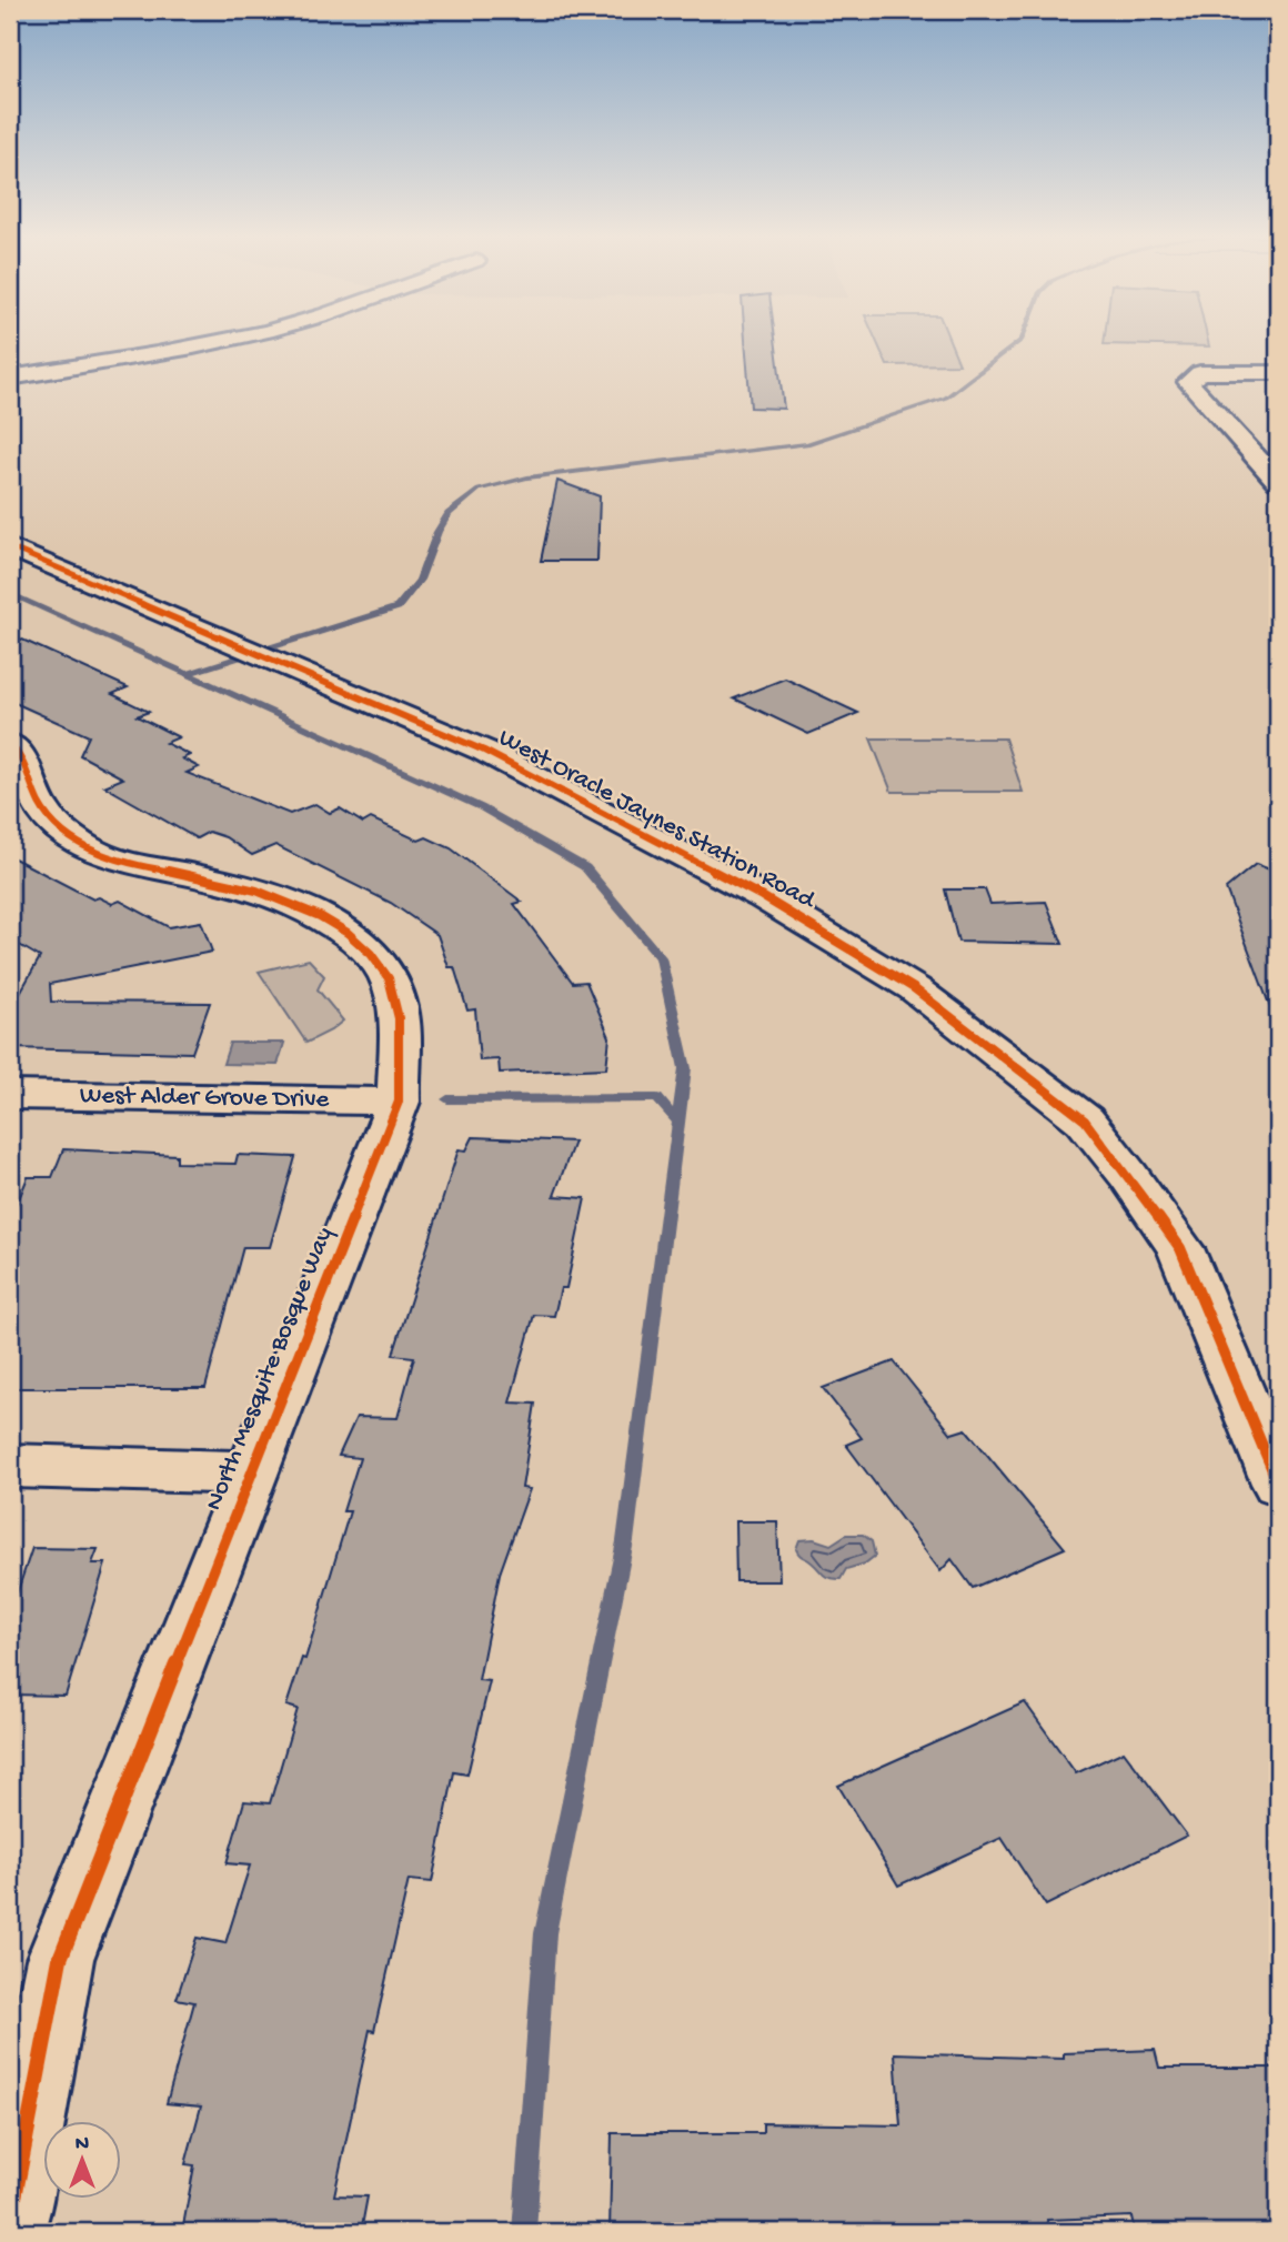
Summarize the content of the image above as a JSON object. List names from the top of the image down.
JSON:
{
  "streets": {
    "street": ["West Oracle Jaynes Station Road", "West Alder Grove Drive", "North Mesquite Bosque Way"]
  },
  "crossings": [
    ["West Alder Grove Drive", "North Mesquite Bosque Way"]
  ],
  "north": "top"
}
